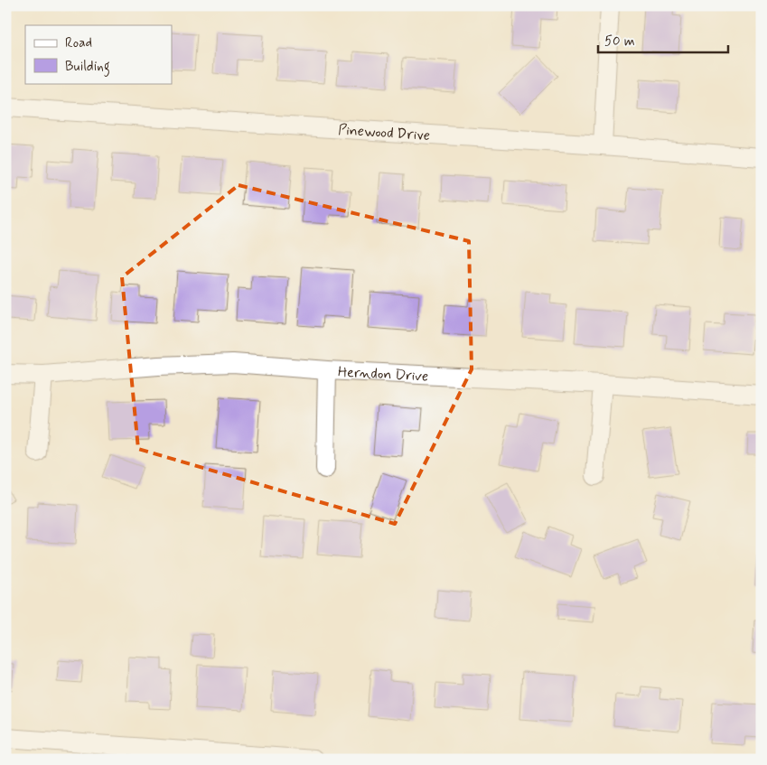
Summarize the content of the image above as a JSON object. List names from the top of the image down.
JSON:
{
  "streets": {
    "street": ["Pinewood Drive", "Herndon Drive"]
  },
  "legend": ["Road", "Building"],
  "scale_bar": "50 m"
}
